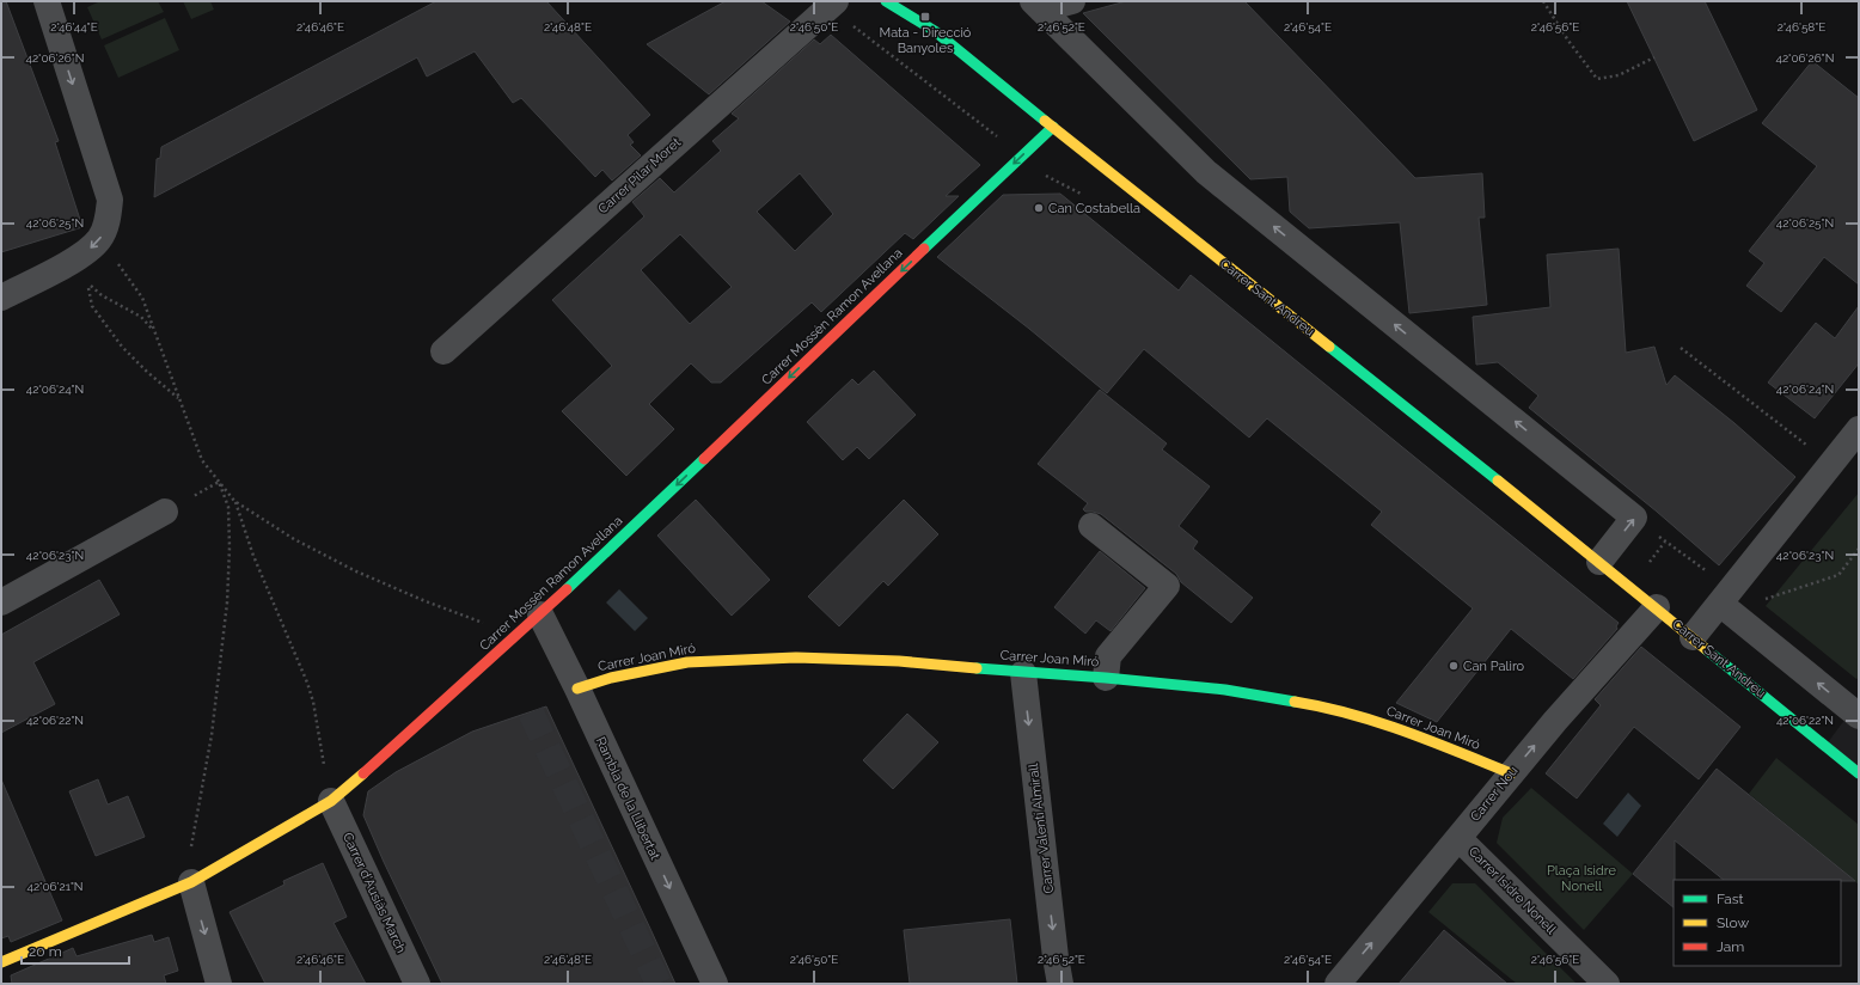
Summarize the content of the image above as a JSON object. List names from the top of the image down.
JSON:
{
  "streets": {
    "street": [
      "Carrer Pilar Moret",
      "Carrer Sant Andreu",
      "Carrer Mossèn Ramon Avellana",
      "Carrer Joan Miró",
      "Carrer Nou",
      "Rambla de la Llibertat",
      "Carrer Valentí Almirall",
      "Carrer Isidre Nonell",
      "Carrer d'Ausiàs March"
    ]
  },
  "crossings": [
    ["Carrer Sant Andreu", "Carrer Mossèn Ramon Avellana"],
    ["Carrer Sant Andreu", "Carrer Nou"],
    ["Carrer Mossèn Ramon Avellana", "Rambla de la Llibertat"],
    ["Carrer Mossèn Ramon Avellana", "Carrer d'Ausiàs March"],
    ["Carrer Joan Miró", "Carrer Nou"],
    ["Carrer Joan Miró", "Rambla de la Llibertat"],
    ["Carrer Joan Miró", "Carrer Valentí Almirall"],
    ["Carrer Nou", "Carrer Isidre Nonell"]
  ],
  "one_way": [
    "Carrer Mossèn Ramon Avellana",
    "Carrer Nou",
    "Rambla de la Llibertat",
    "Carrer Valentí Almirall"
  ],
  "parks": ["Plaça Isidre Nonell"],
  "places": {
    "transit": ["Mata - Direcció Banyoles"],
    "other": ["Can Costabella", "Can Paliro"]
  },
  "legend": ["Fast", "Slow", "Jam"],
  "scale_bar": "20 m",
  "coordinates": [
    "2°46'44\"E",
    "2°46'46\"E",
    "2°46'48\"E",
    "2°46'50\"E",
    "2°46'52\"E",
    "2°46'54\"E",
    "2°46'56\"E",
    "2°46'58\"E",
    "42°06'26\"N",
    "42°06'25\"N",
    "42°06'24\"N",
    "42°06'23\"N",
    "42°06'22\"N",
    "42°06'21\"N"
  ]
}
